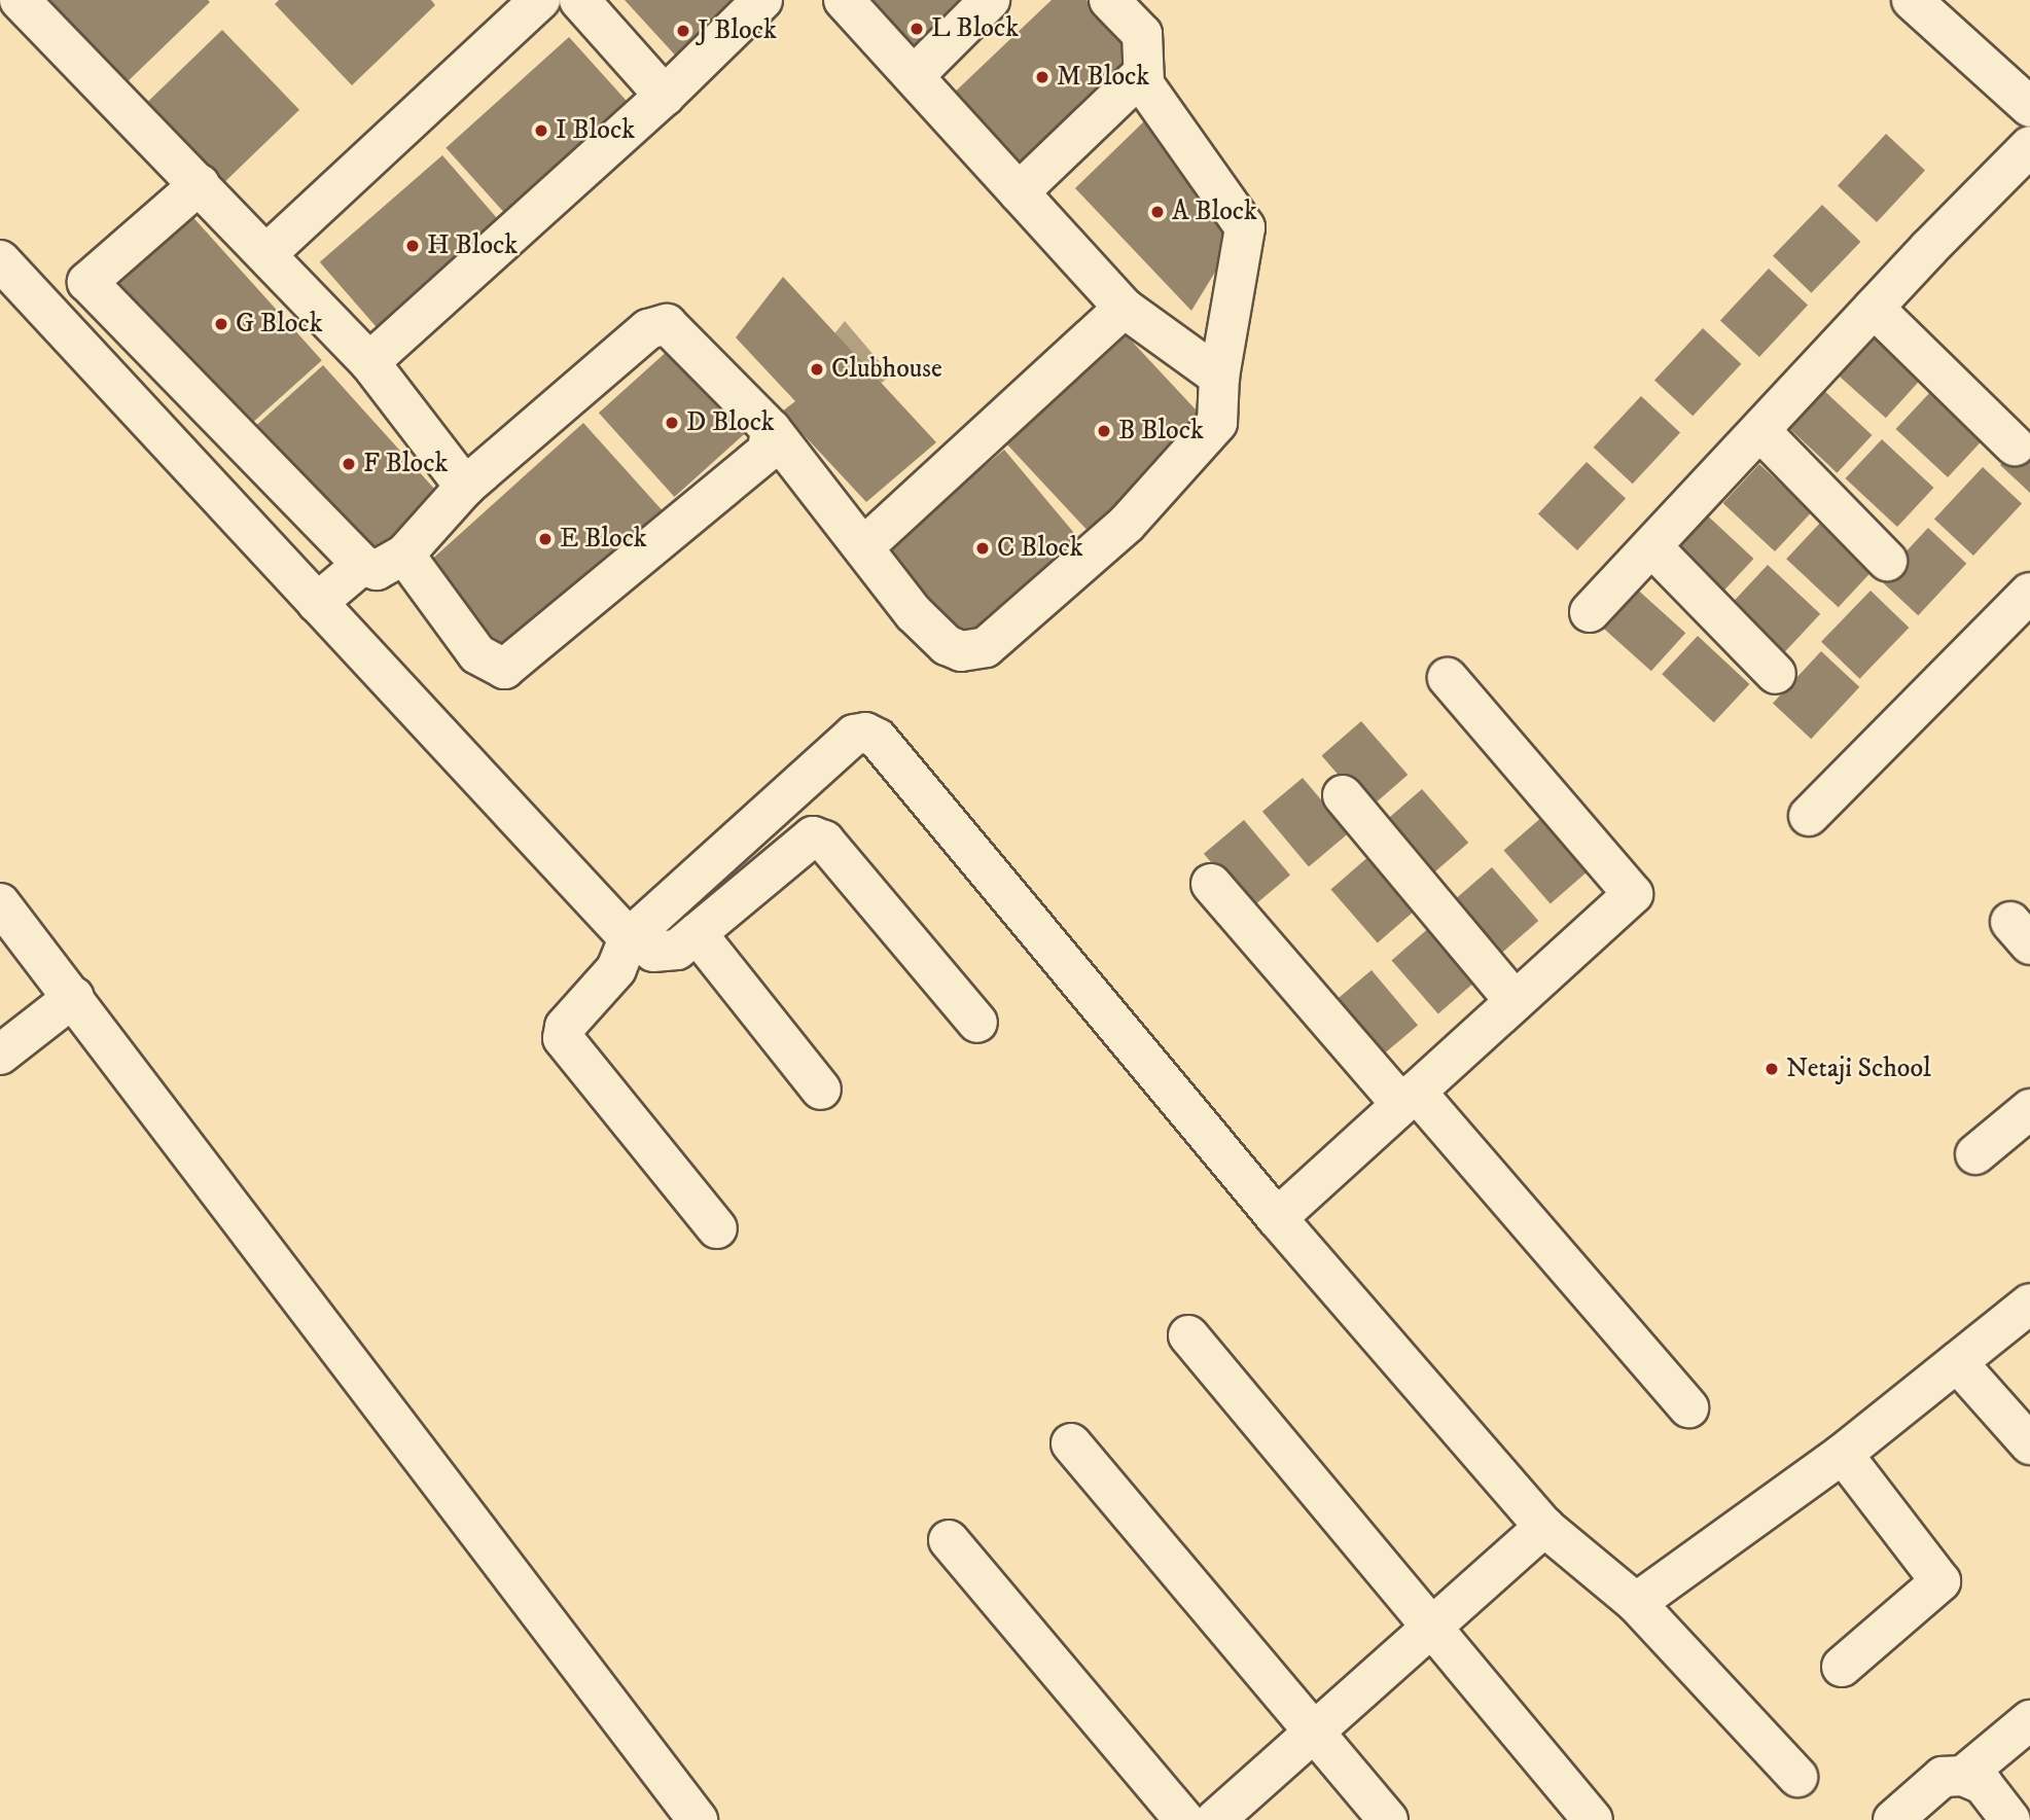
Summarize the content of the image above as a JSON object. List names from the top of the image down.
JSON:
{
  "places": [
    "L Block",
    "J Block",
    "M Block",
    "I Block",
    "A Block",
    "H Block",
    "G Block",
    "Clubhouse",
    "D Block",
    "B Block",
    "F Block",
    "E Block",
    "C Block",
    "Netaji School"
  ]
}
